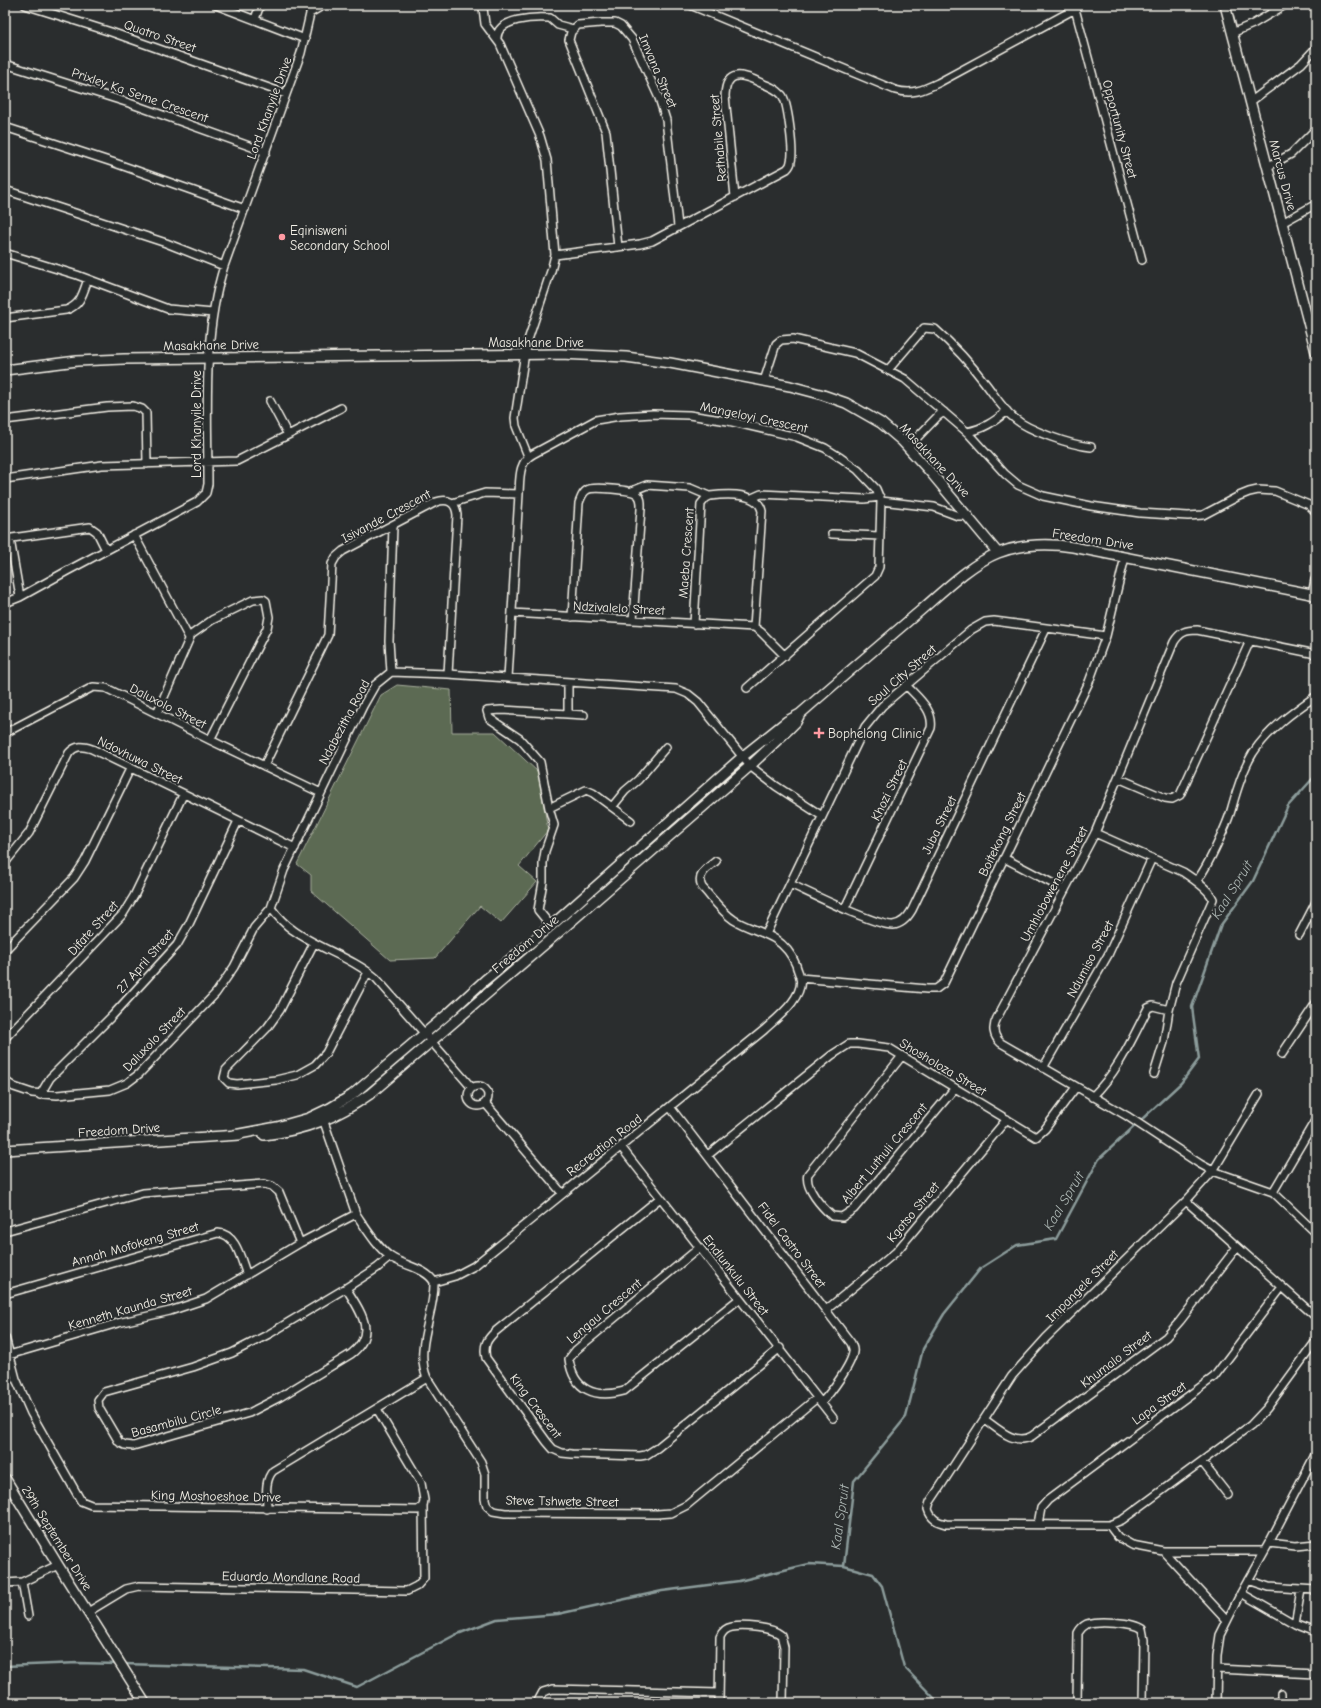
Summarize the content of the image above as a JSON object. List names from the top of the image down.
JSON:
{
  "streets": {
    "street": [
      "Quatro Street",
      "Imvana Street",
      "Prixley Ka Seme Crescent",
      "Lord Khanyile Drive",
      "Opportunity Street",
      "Rethabile Street",
      "Marcus Drive",
      "Masakhane Drive",
      "Mangeloyi Crescent",
      "Isivande Crescent",
      "Freedom Drive",
      "Maeba Crescent",
      "Ndzivalelo Street",
      "Soul City Street",
      "Daluxolo Street",
      "Ndabezitha Road",
      "Ndovhuwa Street",
      "Khozi Street",
      "Juba Street",
      "Boitekong Street",
      "Umhlobowenene Street",
      "Difate Street",
      "Ndumiso Street",
      "27 April Street",
      "Shosholoza Street",
      "Recreation Road",
      "Albert Luthuli Crescent",
      "Kgotso Street",
      "Annah Mofokeng Street",
      "Fidel Castro Street",
      "Endlunkulu Street",
      "Impangele Street",
      "Kenneth Kaunda Street",
      "Lengau Crescent",
      "Khumalo Street",
      "Lapa Street",
      "King Crescent",
      "Basambilu Circle",
      "King Moshoeshoe Drive",
      "Steve Tshwete Street",
      "29th September Drive",
      "Eduardo Mondlane Road"
    ]
  },
  "crossings": [
    ["Quatro Street", "Lord Khanyile Drive"],
    ["Imvana Street", "Rethabile Street"],
    ["Prixley Ka Seme Crescent", "Lord Khanyile Drive"],
    ["Lord Khanyile Drive", "Masakhane Drive"],
    ["Masakhane Drive", "Freedom Drive"],
    ["Masakhane Drive", "Maeba Crescent"],
    ["Mangeloyi Crescent", "Maeba Crescent"],
    ["Isivande Crescent", "Daluxolo Street"],
    ["Freedom Drive", "Boitekong Street"],
    ["Maeba Crescent", "Ndzivalelo Street"],
    ["Soul City Street", "Khozi Street"],
    ["Soul City Street", "Juba Street"],
    ["Soul City Street", "Boitekong Street"],
    ["Daluxolo Street", "Ndabezitha Road"],
    ["Daluxolo Street", "27 April Street"],
    ["Ndabezitha Road", "Ndovhuwa Street"],
    ["Ndovhuwa Street", "Difate Street"],
    ["Ndovhuwa Street", "27 April Street"],
    ["Khozi Street", "Juba Street"],
    ["Boitekong Street", "Recreation Road"],
    ["Umhlobowenene Street", "Ndumiso Street"],
    ["Umhlobowenene Street", "Shosholoza Street"],
    ["Umhlobowenene Street", "Impangele Street"],
    ["Shosholoza Street", "Albert Luthuli Crescent"],
    ["Shosholoza Street", "Kgotso Street"],
    ["Shosholoza Street", "Fidel Castro Street"],
    ["Recreation Road", "Fidel Castro Street"],
    ["Recreation Road", "Endlunkulu Street"],
    ["Recreation Road", "Steve Tshwete Street"],
    ["Kgotso Street", "Fidel Castro Street"],
    ["Annah Mofokeng Street", "Kenneth Kaunda Street"],
    ["Fidel Castro Street", "Endlunkulu Street"],
    ["Fidel Castro Street", "Steve Tshwete Street"],
    ["Endlunkulu Street", "Lengau Crescent"],
    ["Endlunkulu Street", "King Crescent"],
    ["Endlunkulu Street", "Steve Tshwete Street"],
    ["Impangele Street", "Khumalo Street"],
    ["Impangele Street", "Lapa Street"],
    ["Kenneth Kaunda Street", "King Moshoeshoe Drive"],
    ["King Moshoeshoe Drive", "Eduardo Mondlane Road"],
    ["29th September Drive", "Eduardo Mondlane Road"]
  ],
  "water": ["Kaal Spruit"],
  "places": {
    "other": ["Eqinisweni Secondary School"],
    "health": ["Bophelong Clinic"]
  }
}
